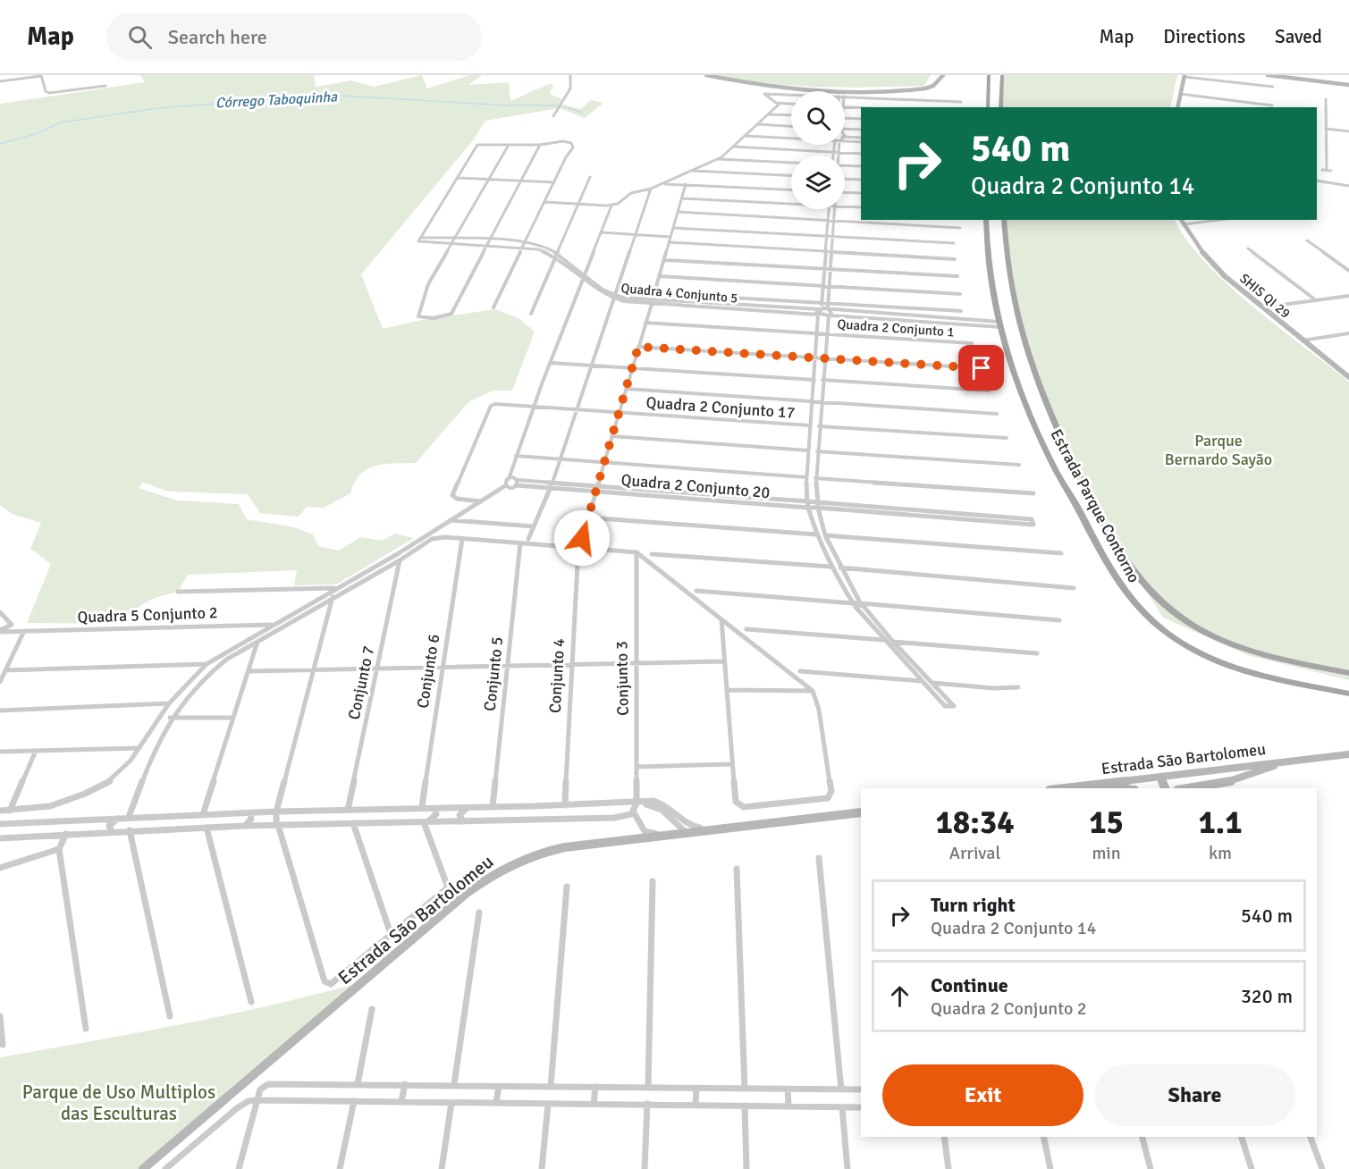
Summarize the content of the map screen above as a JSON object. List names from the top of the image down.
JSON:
{
  "streets": {
    "main road": ["Estrada Parque Contorno"],
    "street": [
      "Quadra 4 Conjunto 5",
      "SHIS QI 29",
      "Quadra 2 Conjunto 1",
      "Quadra 2 Conjunto 17",
      "Quadra 2 Conjunto 20",
      "Quadra 5 Conjunto 2",
      "Conjunto 6",
      "Conjunto 5",
      "Conjunto 4",
      "Conjunto 3",
      "Conjunto 7",
      "Estrada São Bartolomeu"
    ]
  },
  "crossings": [
    ["Quadra 2 Conjunto 17", "Conjunto 4"],
    ["Quadra 2 Conjunto 20", "Conjunto 4"]
  ],
  "water": ["Córrego Taboquinha"],
  "parks": ["Parque Bernardo Sayão", "Parque de Uso Multiplos das Esculturas"],
  "page": {
    "header": "Map",
    "search": "Search here",
    "nav": ["Map", "Directions", "Saved"],
    "turn": ["540 m", "Quadra 2 Conjunto 14"],
    "eta": [
      "18:34",
      "Arrival",
      "15",
      "min",
      "1.1",
      "km"
    ],
    "list": [
      {
        "name": "Turn right",
        "note": "Quadra 2 Conjunto 14",
        "value": "540 m"
      },
      {
        "name": "Continue",
        "note": "Quadra 2 Conjunto 2",
        "value": "320 m"
      }
    ],
    "buttons": ["Exit", "Share"]
  }
}
